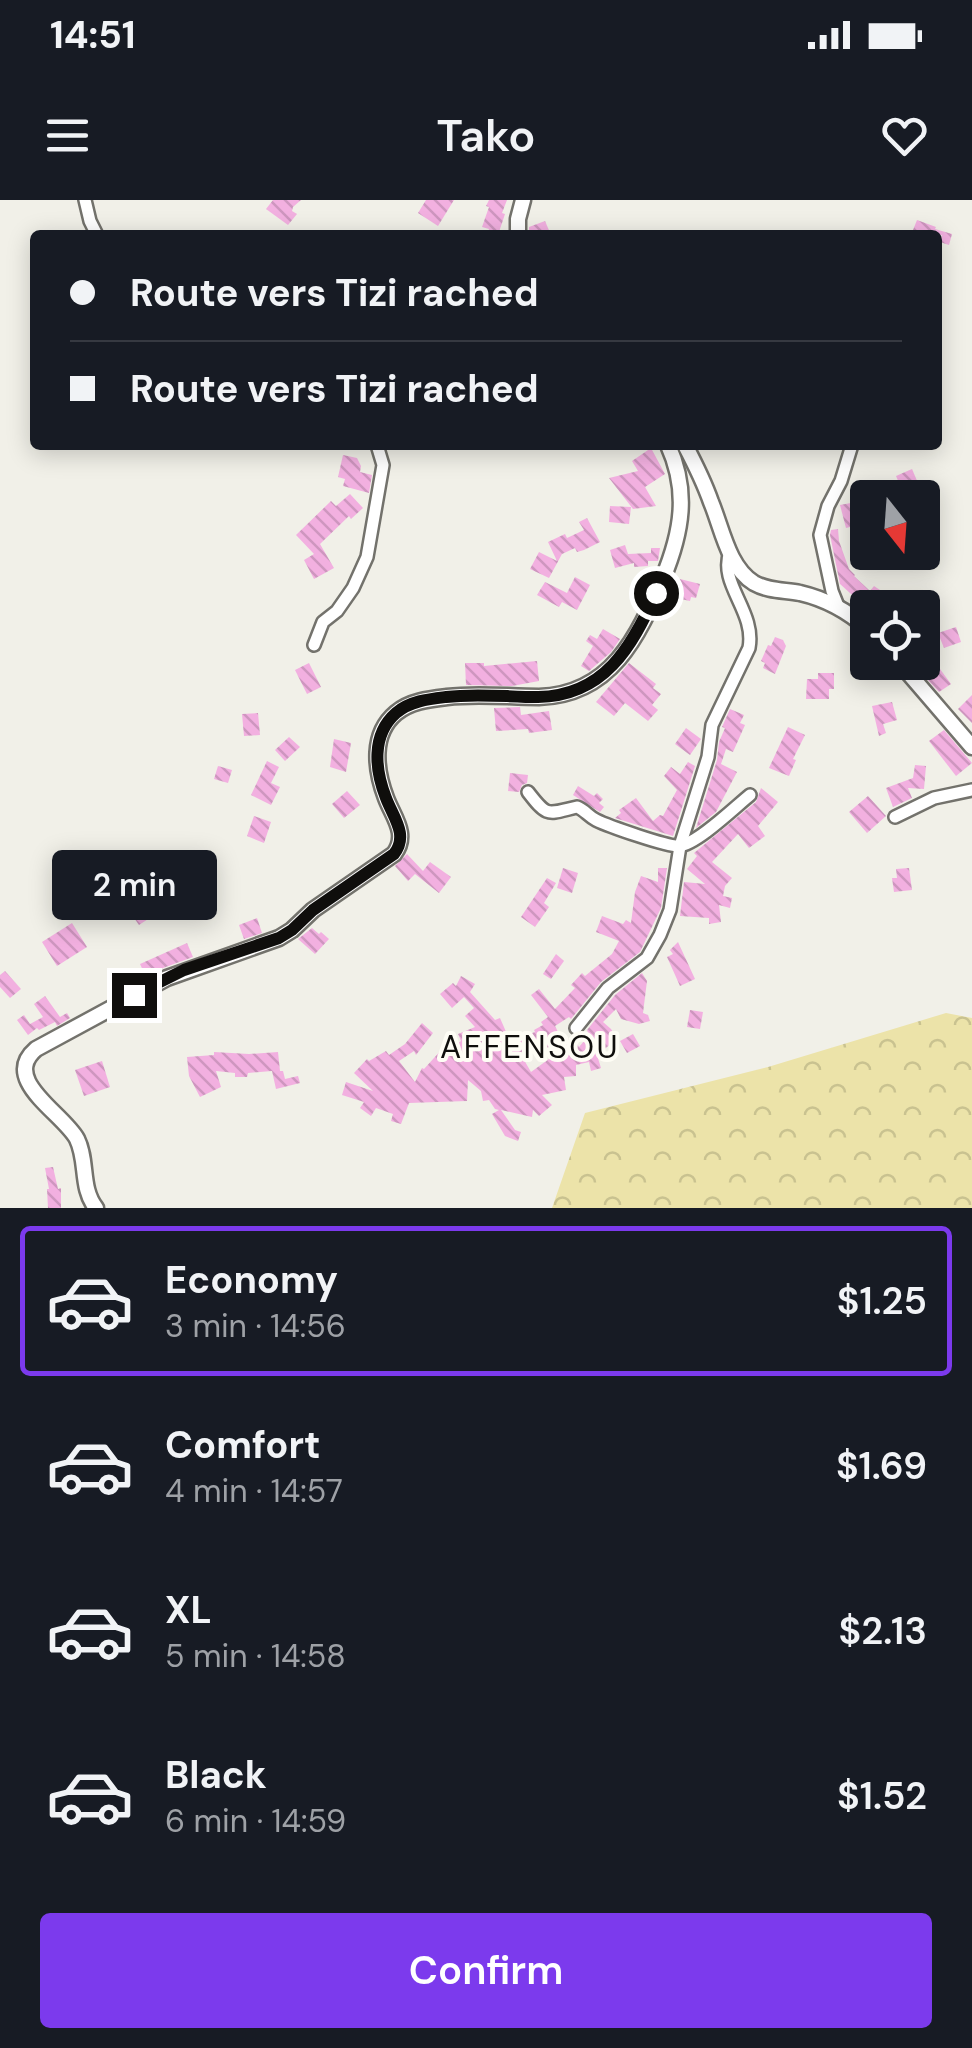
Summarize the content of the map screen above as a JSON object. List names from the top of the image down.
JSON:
{
  "districts": ["AFFENSOU"],
  "north": "bottom",
  "page": {
    "status": "14:51",
    "header": "Tako",
    "banner": ["Route vers Tizi rached", "Route vers Tizi rached"],
    "bubble": "2 min",
    "list": [
      {
        "name": "Economy",
        "note": "3 min · 14:56",
        "value": "$1.25"
      },
      {
        "name": "Comfort",
        "note": "4 min · 14:57",
        "value": "$1.69"
      },
      {
        "name": "XL",
        "note": "5 min · 14:58",
        "value": "$2.13"
      },
      {
        "name": "Black",
        "note": "6 min · 14:59",
        "value": "$1.52"
      }
    ],
    "buttons": "Confirm"
  }
}
